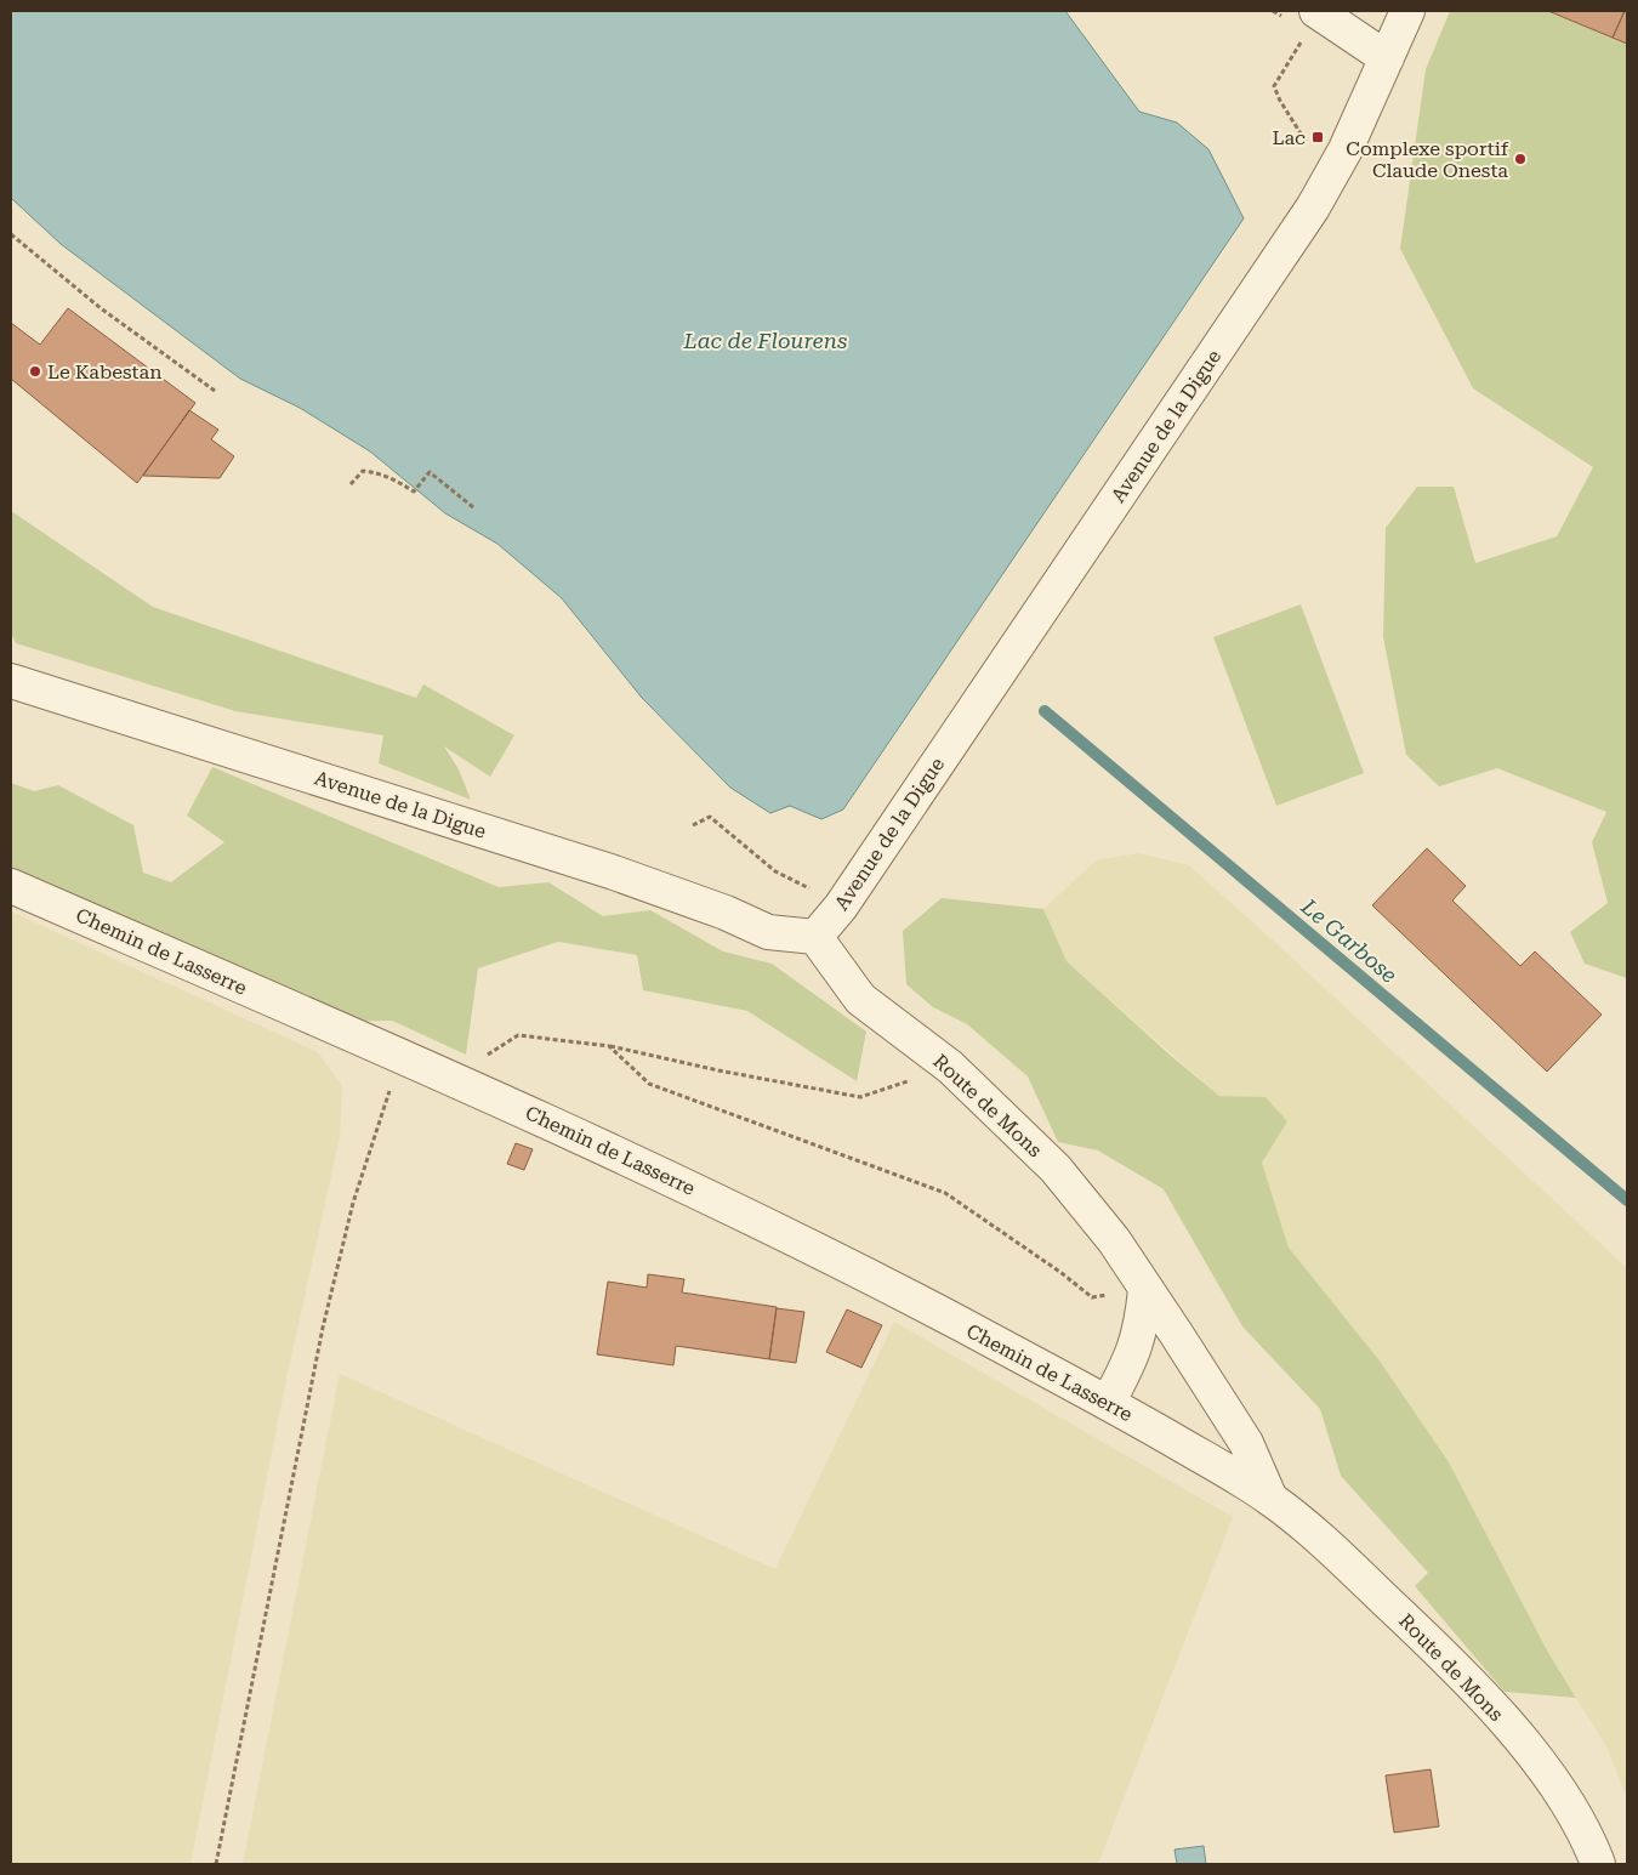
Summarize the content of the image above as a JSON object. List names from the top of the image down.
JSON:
{
  "streets": {
    "street": ["Avenue de la Digue", "Chemin de Lasserre", "Route de Mons"]
  },
  "crossings": [
    ["Avenue de la Digue", "Route de Mons"],
    ["Chemin de Lasserre", "Route de Mons"]
  ],
  "water": ["Lac de Flourens", "Le Garbose"],
  "places": {
    "transit": ["Lac"],
    "other": ["Complexe sportif Claude Onesta", "Le Kabestan"]
  }
}
